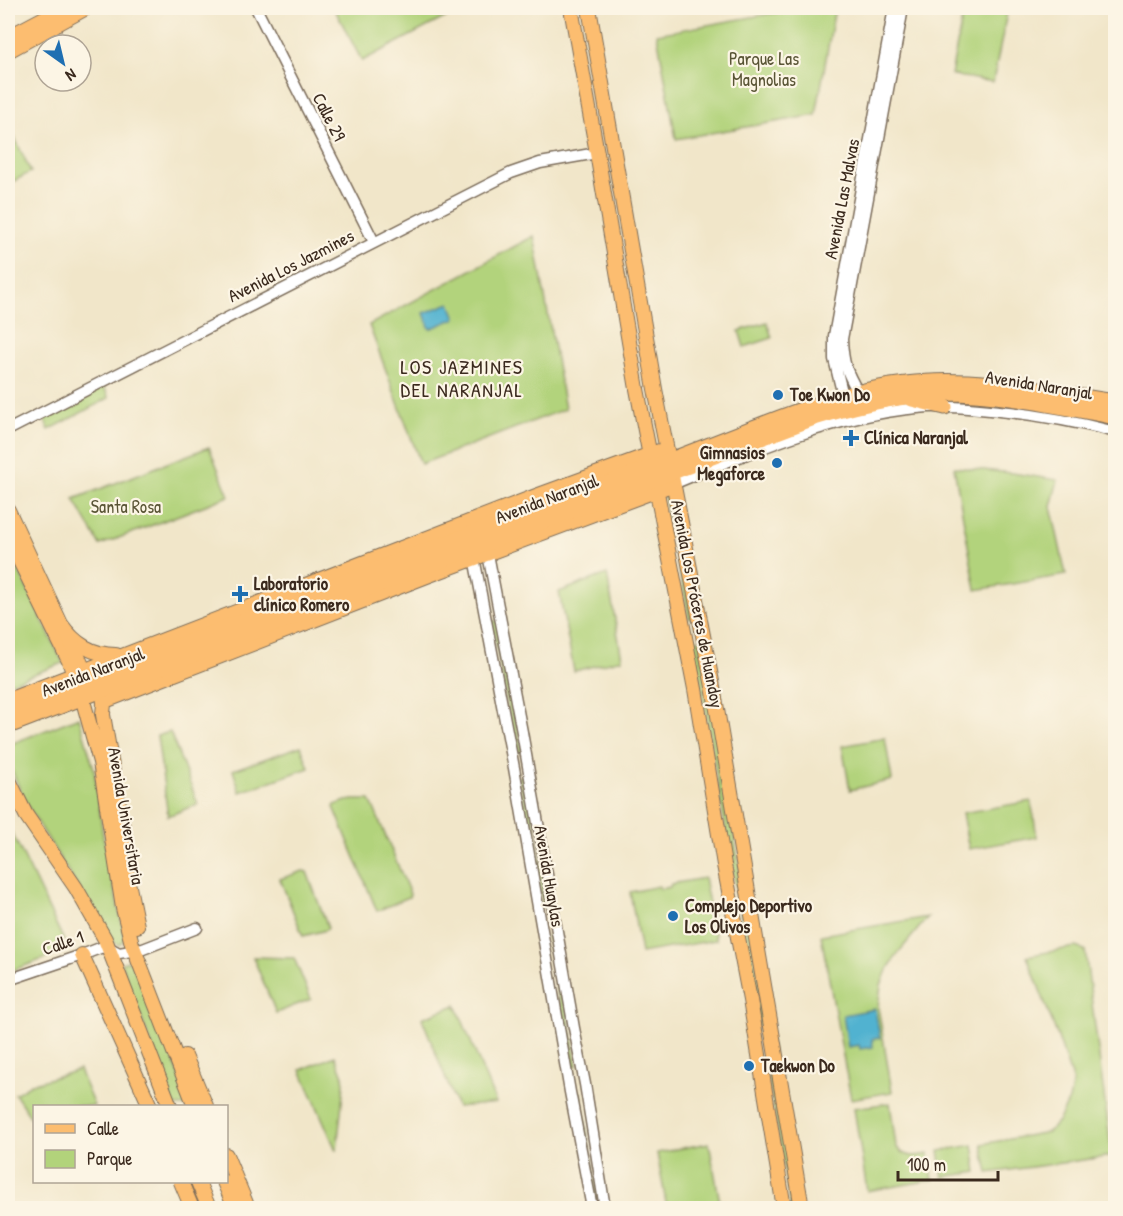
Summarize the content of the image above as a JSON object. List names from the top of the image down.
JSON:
{
  "streets": {
    "highway": ["Avenida Naranjal"],
    "main road": ["Avenida Los Próceres de Huandoy", "Avenida Universitaria"],
    "street": [
      "Calle 29",
      "Avenida Las Malvas",
      "Avenida Los Jazmines",
      "Avenida Huaylas",
      "Calle 1"
    ]
  },
  "crossings": [
    ["Calle 29", "Avenida Los Jazmines"],
    ["Avenida Las Malvas", "Avenida Naranjal"],
    ["Avenida Los Jazmines", "Avenida Los Próceres de Huandoy"],
    ["Avenida Naranjal", "Avenida Los Próceres de Huandoy"],
    ["Avenida Naranjal", "Avenida Universitaria"],
    ["Avenida Naranjal", "Avenida Huaylas"],
    ["Avenida Universitaria", "Calle 1"]
  ],
  "districts": ["LOS JAZMINES DEL NARANJAL"],
  "parks": ["Parque Las Magnolias", "Santa Rosa"],
  "places": {
    "other": [
      "Toe Kwon Do",
      "Gimnasios Megaforce",
      "Complejo Deportivo Los Olivos",
      "Taekwon Do"
    ],
    "health": ["Clínica Naranjal", "Laboratorio clínico Romero"]
  },
  "legend": ["Calle", "Parque"],
  "scale_bar": "100 m",
  "north": "bottom right"
}
